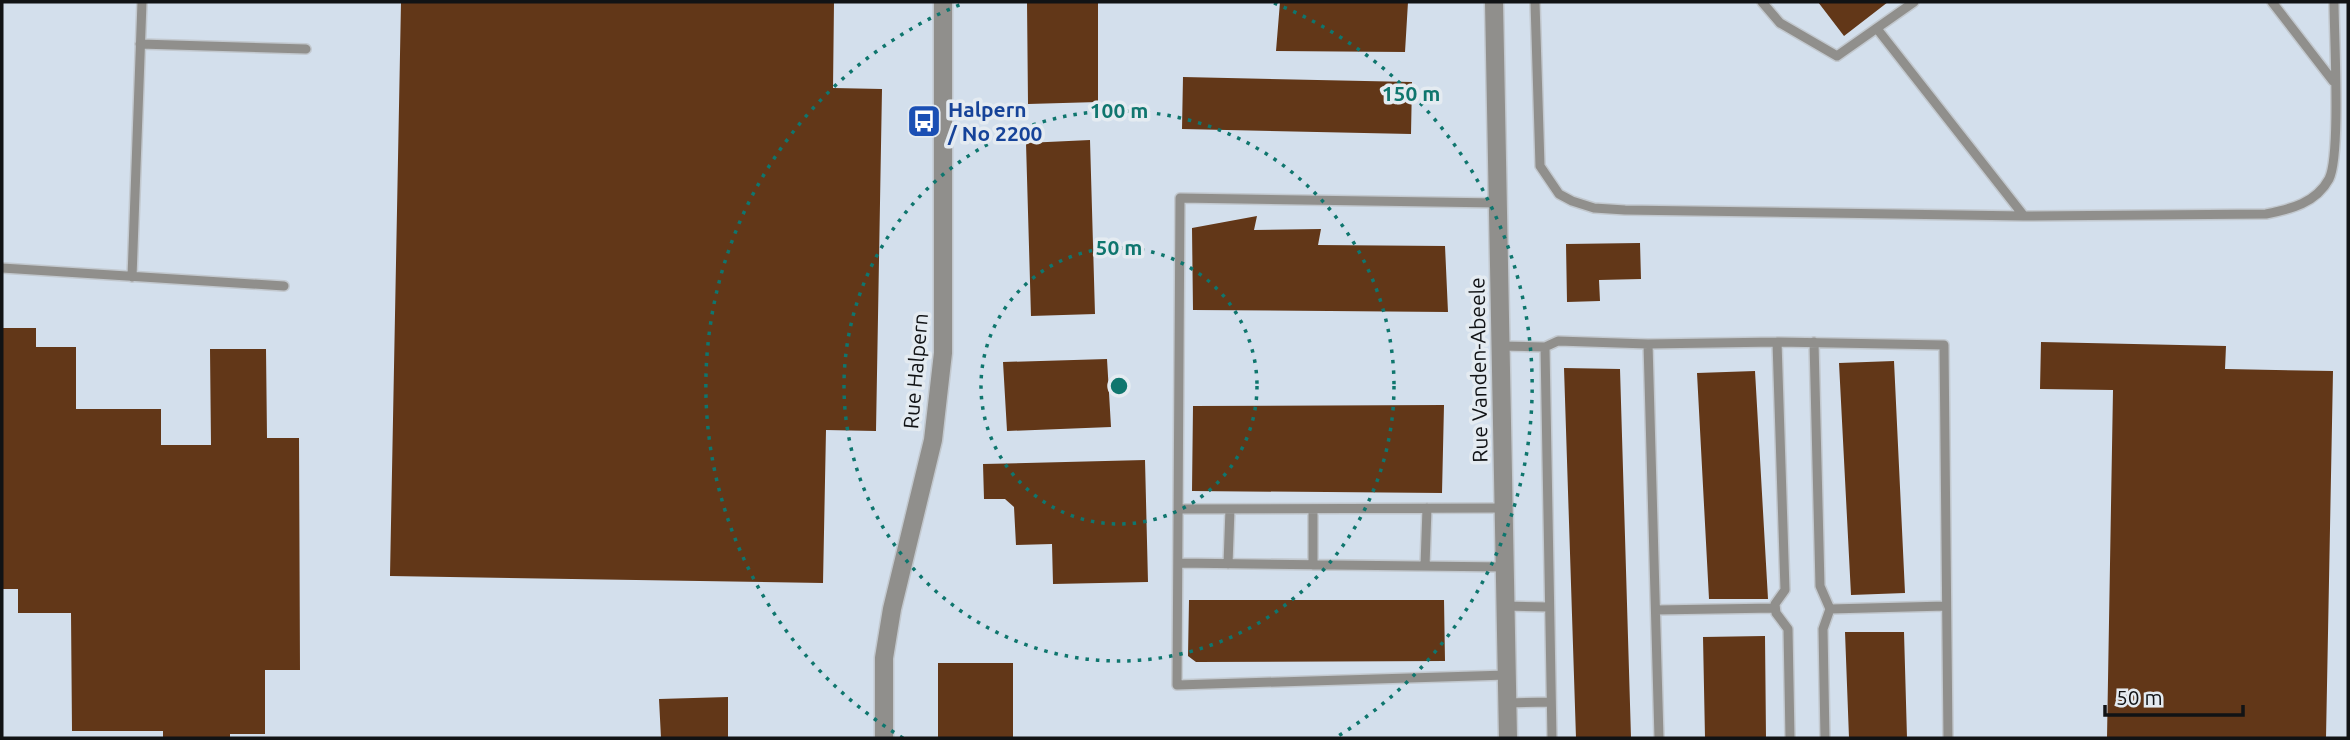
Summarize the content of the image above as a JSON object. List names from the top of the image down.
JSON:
{
  "streets": {
    "street": ["Rue Vanden-Abeele", "Rue Halpern"]
  },
  "places": {
    "bus stop": ["Halpern / No 2200"]
  },
  "scale_bar": "50 m",
  "rings": ["150 m", "100 m", "50 m"]
}
